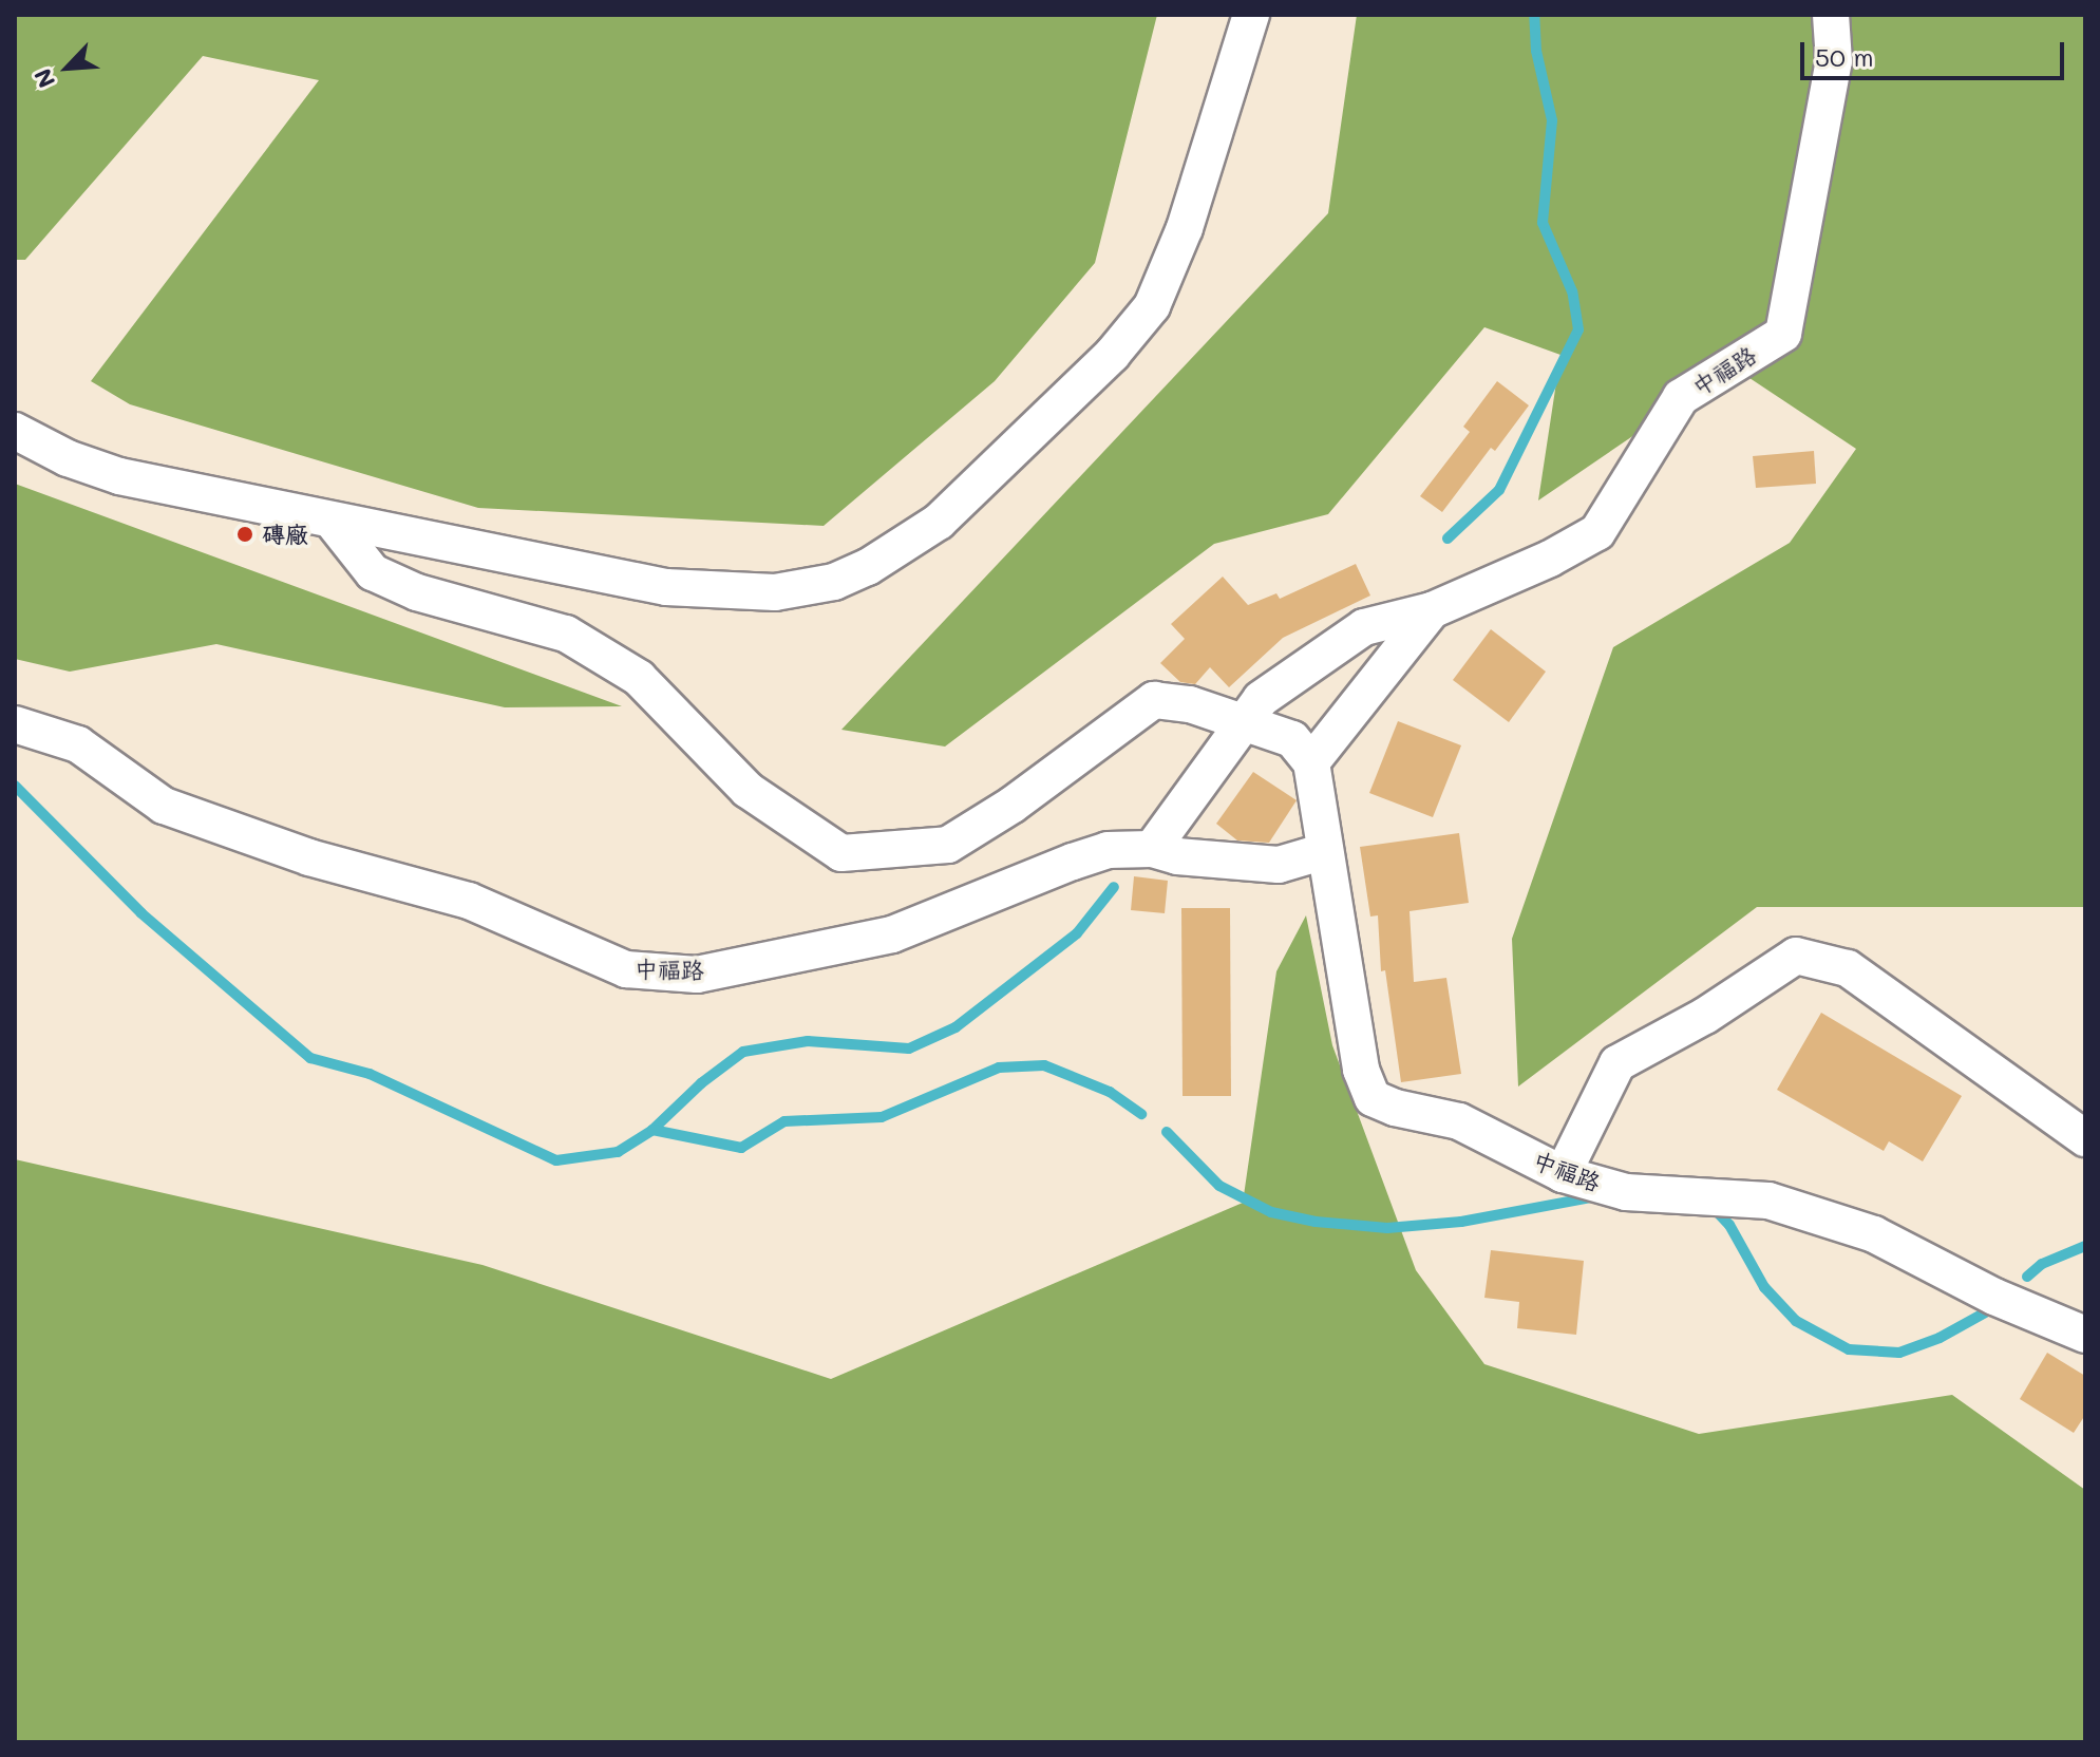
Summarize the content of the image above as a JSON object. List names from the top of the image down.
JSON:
{
  "streets": {
    "street": ["中福路"]
  },
  "places": ["磚廠"],
  "scale_bar": "50 m",
  "north": "bottom left"
}
